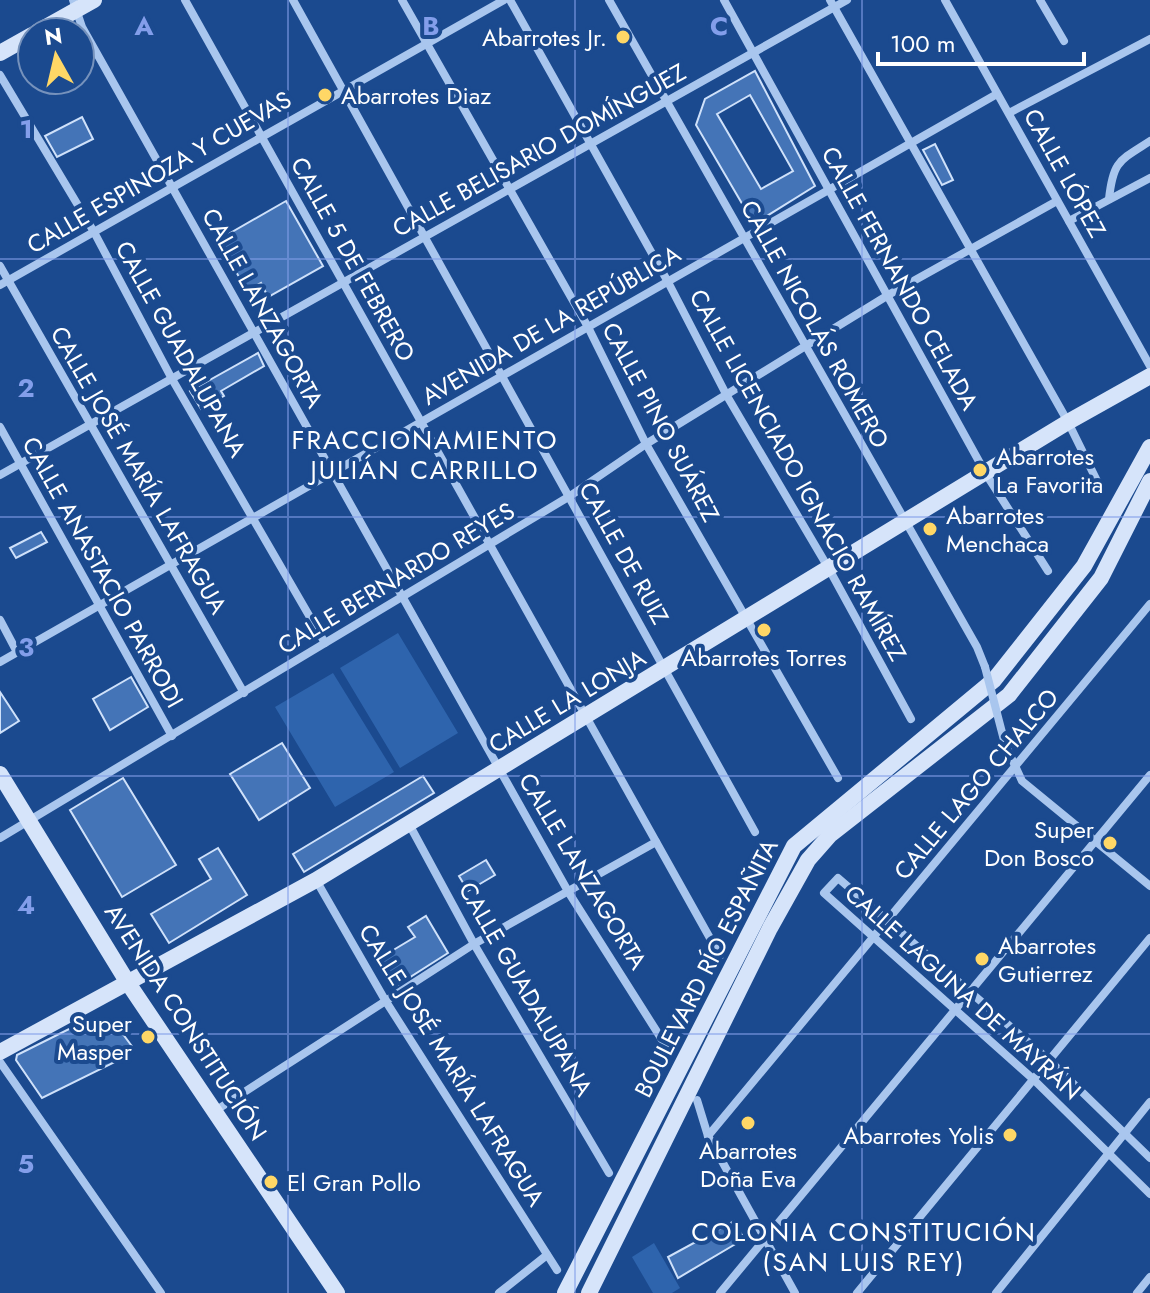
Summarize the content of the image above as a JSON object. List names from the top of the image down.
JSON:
{
  "streets": {
    "main road": ["CALLE LA LONJA", "BOULEVARD RÍO ESPAÑITA", "AVENIDA CONSTITUCIÓN"],
    "street": [
      "CALLE BELISARIO DOMÍNGUEZ",
      "CALLE ESPINOZA Y CUEVAS",
      "CALLE LÓPEZ",
      "CALLE 5 DE FEBRERO",
      "CALLE FERNANDO CELADA",
      "CALLE LANZAGORTA",
      "CALLE NICOLÁS ROMERO",
      "AVENIDA DE LA REPÚBLICA",
      "CALLE GUADALUPANA",
      "CALLE PINO SUÁREZ",
      "CALLE JOSÉ MARÍA LAFRAGUA",
      "CALLE LICENCIADO IGNACIO RAMÍREZ",
      "CALLE DE RUIZ",
      "CALLE ANASTACIO PARRODI",
      "CALLE BERNARDO REYES",
      "CALLE LAGO CHALCO",
      "CALLE LAGUNA DE MAYRÁN"
    ]
  },
  "crossings": [
    ["CALLE BELISARIO DOMÍNGUEZ", "CALLE 5 DE FEBRERO"],
    ["CALLE BELISARIO DOMÍNGUEZ", "CALLE FERNANDO CELADA"],
    ["CALLE BELISARIO DOMÍNGUEZ", "CALLE LANZAGORTA"],
    ["CALLE BELISARIO DOMÍNGUEZ", "CALLE NICOLÁS ROMERO"],
    ["CALLE BELISARIO DOMÍNGUEZ", "CALLE GUADALUPANA"],
    ["CALLE BELISARIO DOMÍNGUEZ", "CALLE PINO SUÁREZ"],
    ["CALLE BELISARIO DOMÍNGUEZ", "CALLE JOSÉ MARÍA LAFRAGUA"],
    ["CALLE BELISARIO DOMÍNGUEZ", "CALLE LICENCIADO IGNACIO RAMÍREZ"],
    ["CALLE BELISARIO DOMÍNGUEZ", "CALLE DE RUIZ"],
    ["CALLE BELISARIO DOMÍNGUEZ", "CALLE ANASTACIO PARRODI"],
    ["CALLE ESPINOZA Y CUEVAS", "CALLE 5 DE FEBRERO"],
    ["CALLE ESPINOZA Y CUEVAS", "CALLE LANZAGORTA"],
    ["CALLE ESPINOZA Y CUEVAS", "CALLE GUADALUPANA"],
    ["CALLE ESPINOZA Y CUEVAS", "CALLE PINO SUÁREZ"],
    ["CALLE ESPINOZA Y CUEVAS", "CALLE JOSÉ MARÍA LAFRAGUA"],
    ["CALLE ESPINOZA Y CUEVAS", "CALLE LICENCIADO IGNACIO RAMÍREZ"],
    ["CALLE ESPINOZA Y CUEVAS", "CALLE DE RUIZ"],
    ["CALLE LÓPEZ", "AVENIDA DE LA REPÚBLICA"],
    ["CALLE LÓPEZ", "CALLE BERNARDO REYES"],
    ["CALLE 5 DE FEBRERO", "AVENIDA DE LA REPÚBLICA"],
    ["CALLE 5 DE FEBRERO", "CALLE BERNARDO REYES"],
    ["CALLE 5 DE FEBRERO", "CALLE LA LONJA"],
    ["CALLE FERNANDO CELADA", "AVENIDA DE LA REPÚBLICA"],
    ["CALLE FERNANDO CELADA", "CALLE BERNARDO REYES"],
    ["CALLE FERNANDO CELADA", "CALLE LA LONJA"],
    ["CALLE LANZAGORTA", "AVENIDA DE LA REPÚBLICA"],
    ["CALLE LANZAGORTA", "CALLE BERNARDO REYES"],
    ["CALLE LANZAGORTA", "CALLE LA LONJA"],
    ["CALLE NICOLÁS ROMERO", "AVENIDA DE LA REPÚBLICA"],
    ["CALLE NICOLÁS ROMERO", "CALLE BERNARDO REYES"],
    ["CALLE NICOLÁS ROMERO", "CALLE LA LONJA"],
    ["CALLE NICOLÁS ROMERO", "CALLE LAGO CHALCO"],
    ["AVENIDA DE LA REPÚBLICA", "CALLE GUADALUPANA"],
    ["AVENIDA DE LA REPÚBLICA", "CALLE PINO SUÁREZ"],
    ["AVENIDA DE LA REPÚBLICA", "CALLE JOSÉ MARÍA LAFRAGUA"],
    ["AVENIDA DE LA REPÚBLICA", "CALLE LICENCIADO IGNACIO RAMÍREZ"],
    ["AVENIDA DE LA REPÚBLICA", "CALLE DE RUIZ"],
    ["AVENIDA DE LA REPÚBLICA", "CALLE ANASTACIO PARRODI"],
    ["CALLE GUADALUPANA", "CALLE BERNARDO REYES"],
    ["CALLE GUADALUPANA", "CALLE LA LONJA"],
    ["CALLE PINO SUÁREZ", "CALLE BERNARDO REYES"],
    ["CALLE PINO SUÁREZ", "CALLE LA LONJA"],
    ["CALLE JOSÉ MARÍA LAFRAGUA", "CALLE BERNARDO REYES"],
    ["CALLE JOSÉ MARÍA LAFRAGUA", "CALLE LA LONJA"],
    ["CALLE LICENCIADO IGNACIO RAMÍREZ", "CALLE BERNARDO REYES"],
    ["CALLE LICENCIADO IGNACIO RAMÍREZ", "CALLE LA LONJA"],
    ["CALLE DE RUIZ", "CALLE BERNARDO REYES"],
    ["CALLE DE RUIZ", "CALLE LA LONJA"],
    ["CALLE ANASTACIO PARRODI", "CALLE BERNARDO REYES"],
    ["CALLE BERNARDO REYES", "AVENIDA CONSTITUCIÓN"],
    ["CALLE LA LONJA", "AVENIDA CONSTITUCIÓN"],
    ["CALLE LAGO CHALCO", "CALLE LAGUNA DE MAYRÁN"]
  ],
  "districts": ["FRACCIONAMIENTO JULIÁN CARRILLO", "COLONIA CONSTITUCIÓN (SAN LUIS REY)"],
  "places": [
    "Abarrotes Jr.",
    "Abarrotes Diaz",
    "Abarrotes La Favorita",
    "Abarrotes Menchaca",
    "Abarrotes Torres",
    "Super Don Bosco",
    "Abarrotes Gutierrez",
    "Super Masper",
    "Abarrotes Doña Eva",
    "Abarrotes Yolis",
    "El Gran Pollo"
  ],
  "scale_bar": "100 m",
  "north": "top",
  "grid": {
    "columns": ["A", "B", "C"],
    "rows": [
      "1",
      "2",
      "3",
      "4",
      "5"
    ]
  }
}
